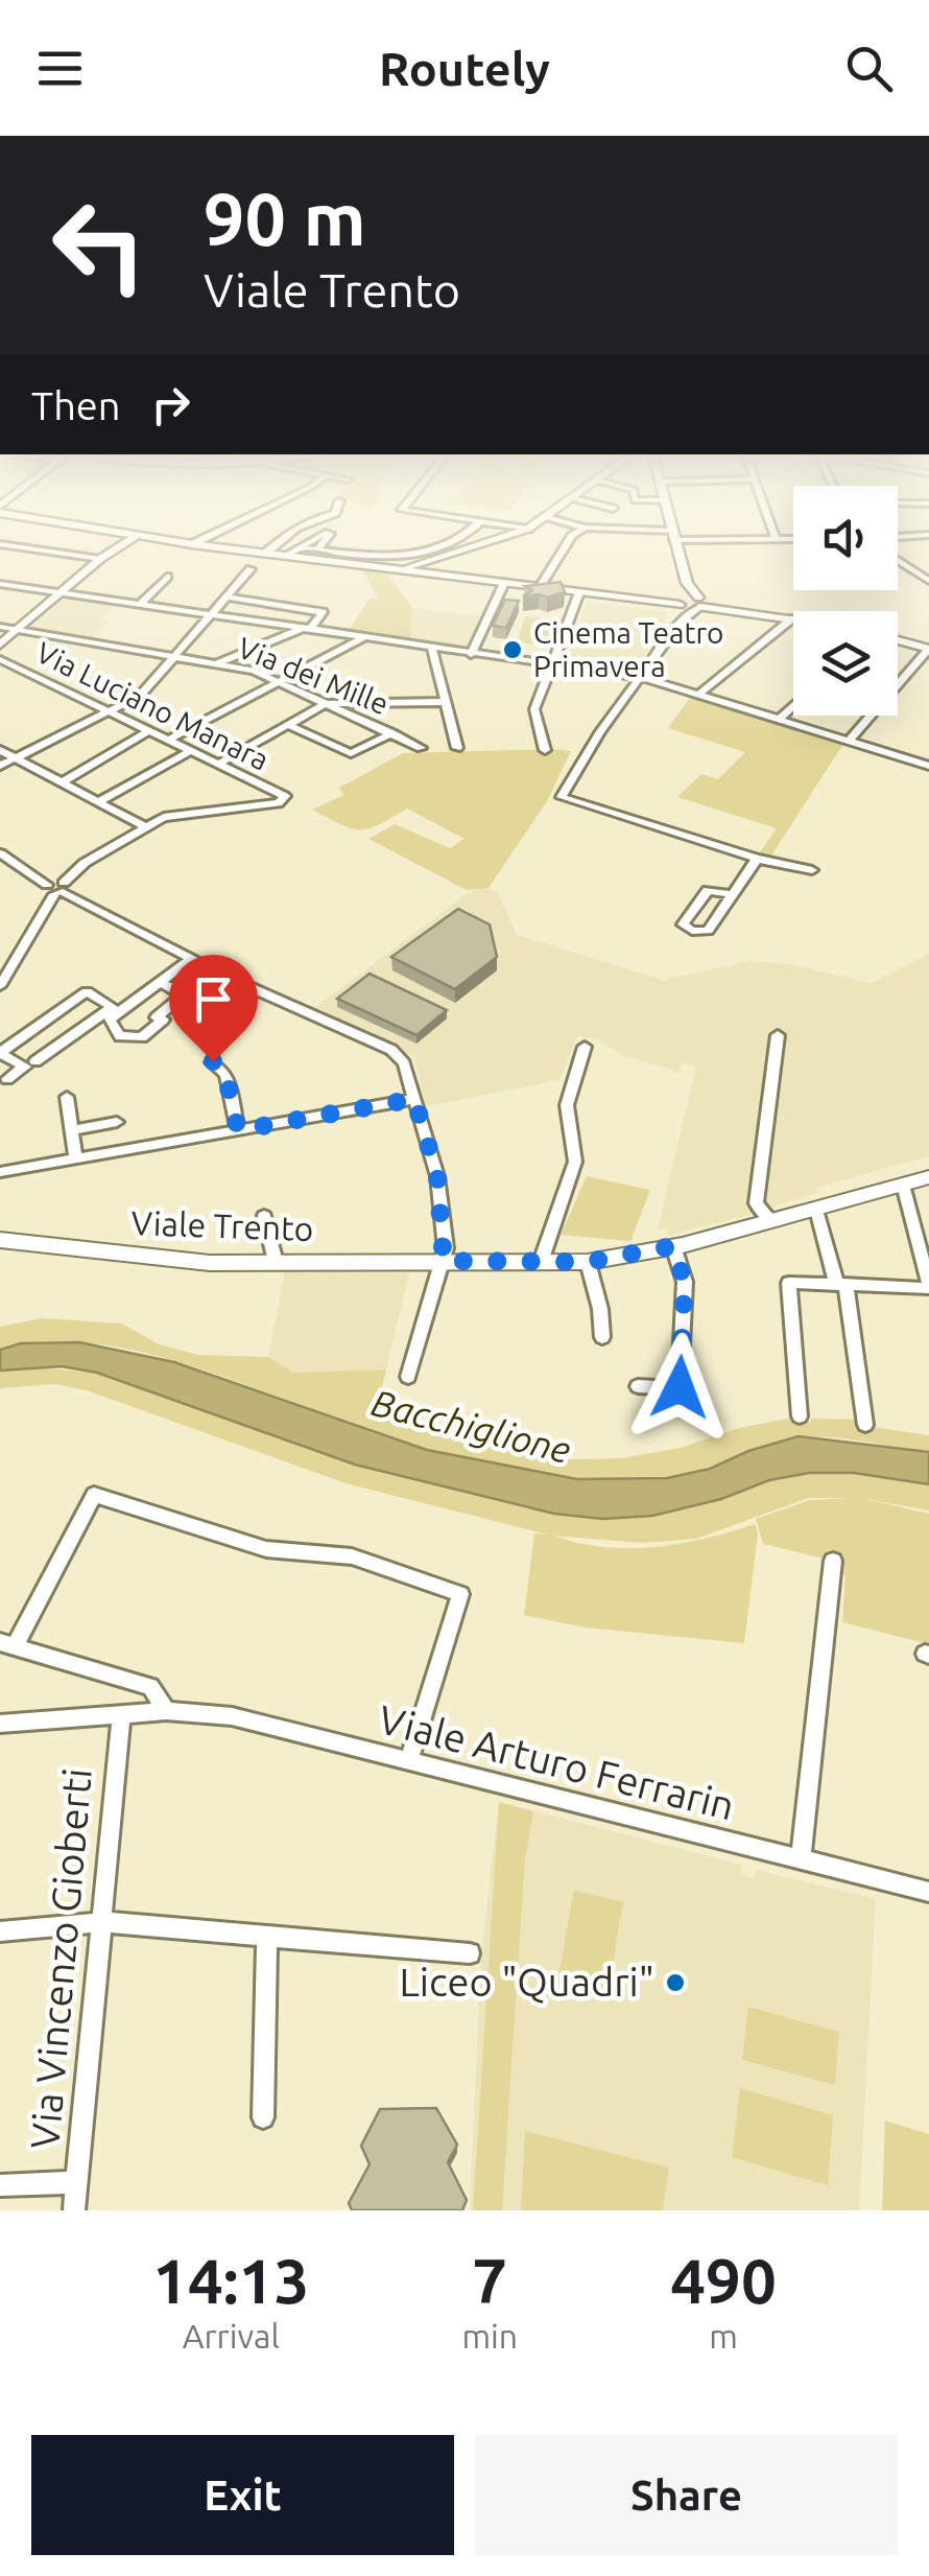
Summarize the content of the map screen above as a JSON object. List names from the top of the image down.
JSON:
{
  "streets": {
    "main road": ["Viale Trento"],
    "street": [
      "Via dei Mille",
      "Via Luciano Manara",
      "Viale Arturo Ferrarin",
      "Via Vincenzo Gioberti"
    ]
  },
  "crossings": [
    ["Viale Arturo Ferrarin", "Via Vincenzo Gioberti"]
  ],
  "water": ["Bacchiglione"],
  "places": ["Cinema Teatro Primavera", "Liceo \"Quadri\""],
  "page": {
    "header": "Routely",
    "turn": ["90 m", "Viale Trento"],
    "then": "Then",
    "eta": [
      "14:13",
      "Arrival",
      "7",
      "min",
      "490",
      "m"
    ],
    "buttons": ["Exit", "Share"]
  }
}
